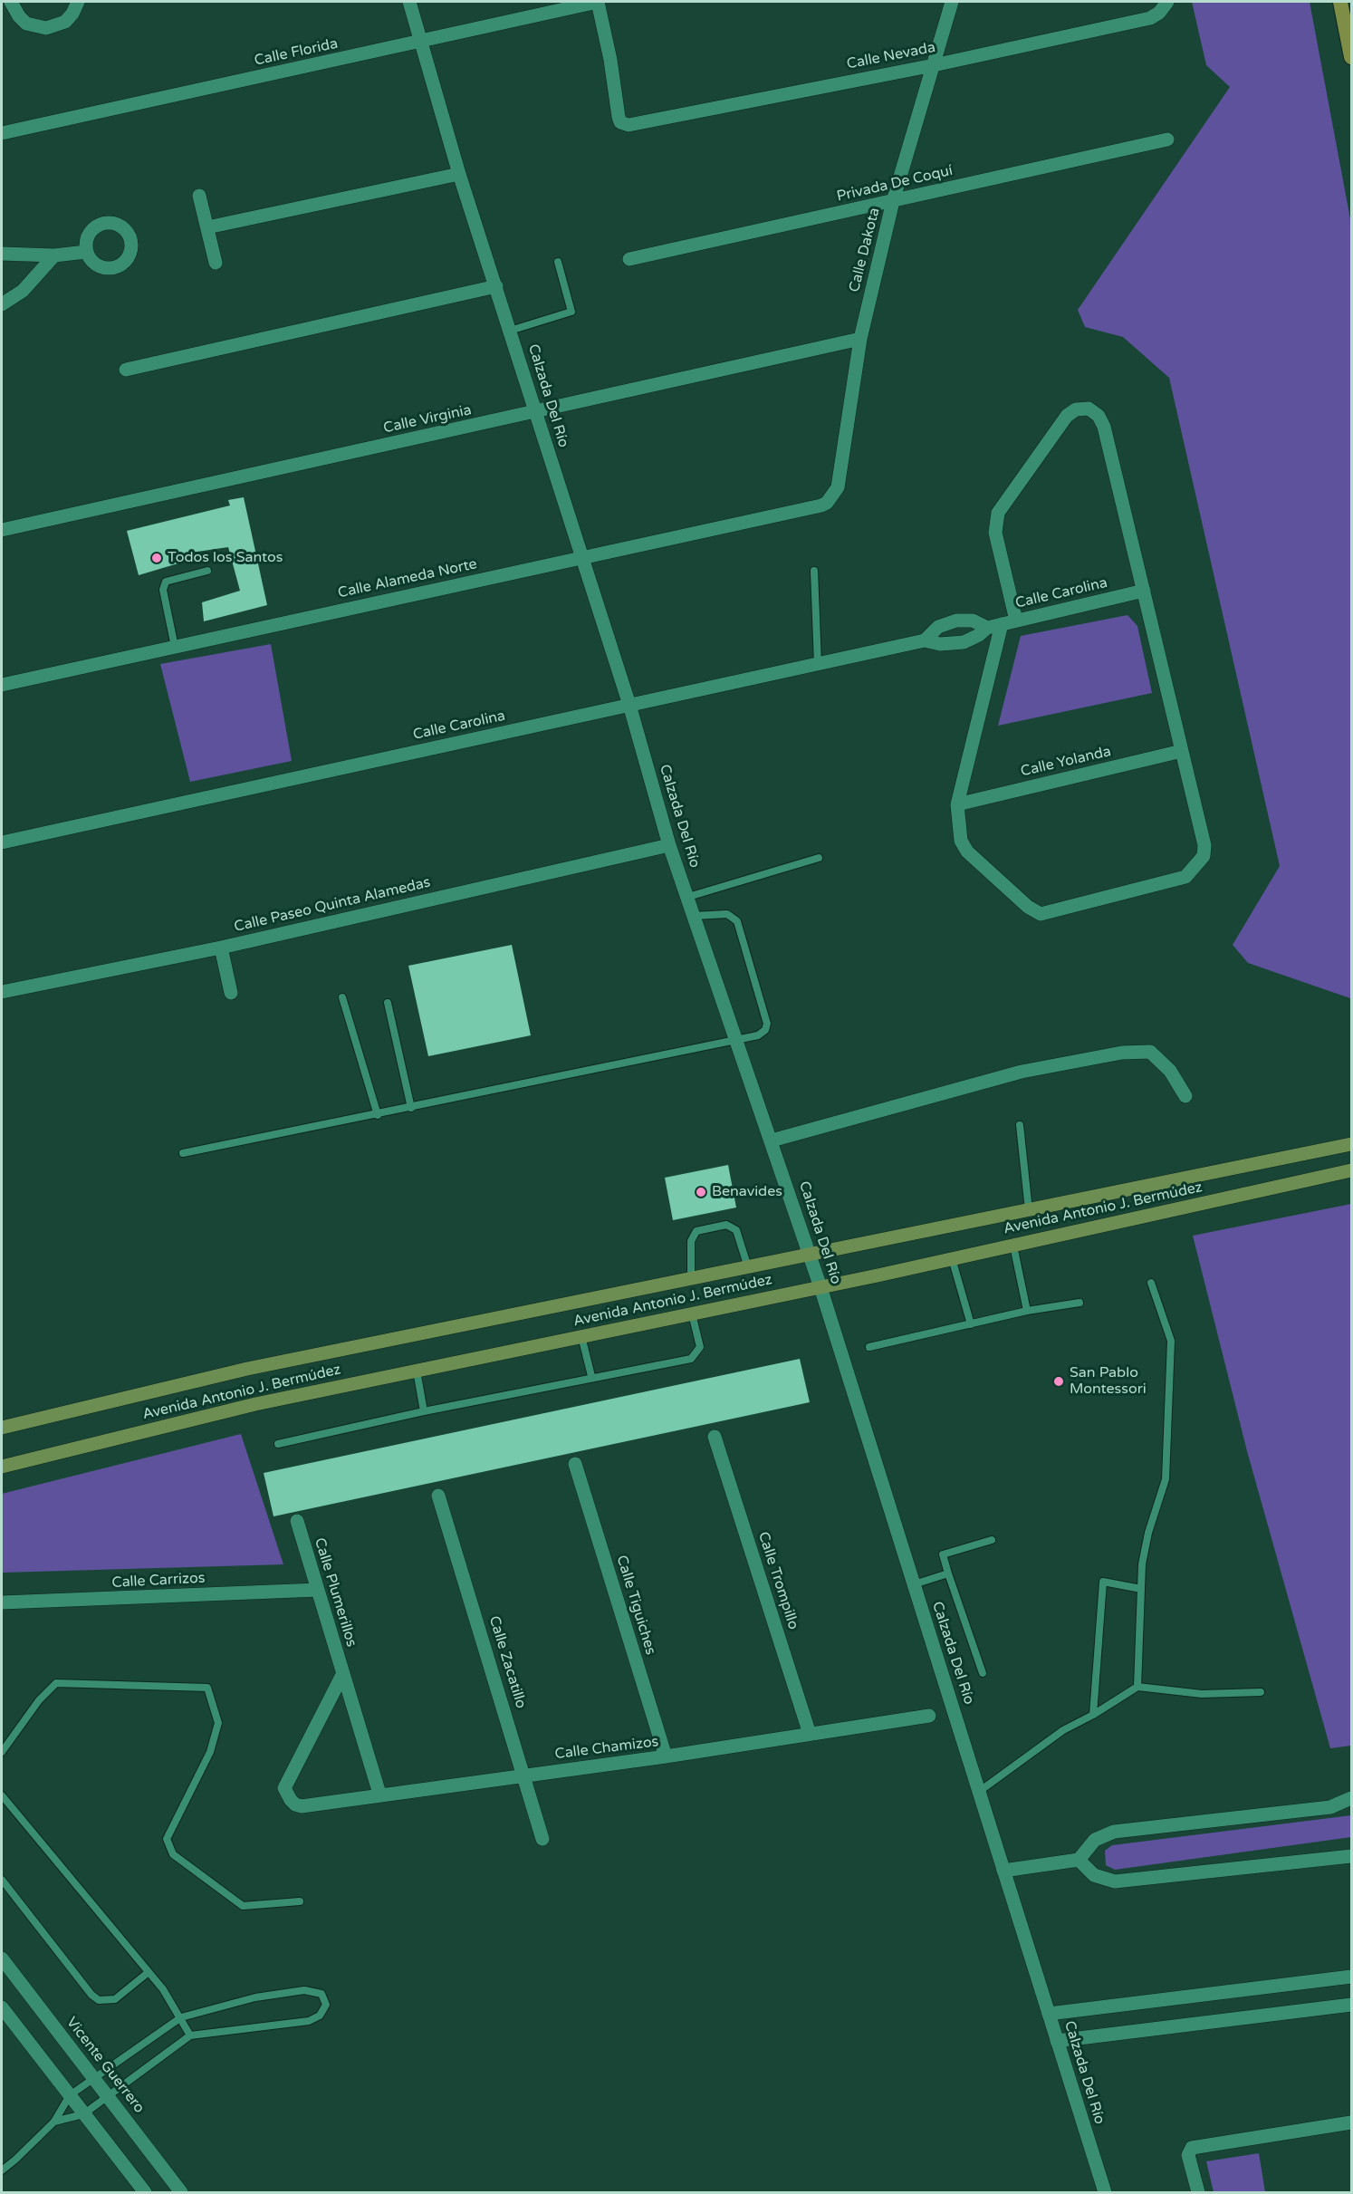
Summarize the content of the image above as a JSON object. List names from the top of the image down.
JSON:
{
  "streets": {
    "main road": ["Avenida Antonio J. Bermúdez"],
    "street": [
      "Calle Florida",
      "Calle Nevada",
      "Privada De Coquí",
      "Calle Dakota",
      "Calzada Del Río",
      "Calle Virginia",
      "Calle Alameda Norte",
      "Calle Carolina",
      "Calle Yolanda",
      "Calle Paseo Quinta Alamedas",
      "Calle Carrizos",
      "Calle Trompillo",
      "Calle Plumerillos",
      "Calle Tiguiches",
      "Calle Zacatillo",
      "Calle Chamizos",
      "Vicente Guerrero"
    ]
  },
  "crossings": [
    ["Calle Florida", "Calle Nevada"],
    ["Calle Florida", "Calzada Del Río"],
    ["Calle Nevada", "Calle Dakota"],
    ["Privada De Coquí", "Calle Dakota"],
    ["Calle Dakota", "Calle Virginia"],
    ["Calle Dakota", "Calle Alameda Norte"],
    ["Calzada Del Río", "Calle Virginia"],
    ["Calzada Del Río", "Calle Alameda Norte"],
    ["Calzada Del Río", "Calle Carolina"],
    ["Calzada Del Río", "Calle Paseo Quinta Alamedas"],
    ["Calzada Del Río", "Avenida Antonio J. Bermúdez"],
    ["Calle Carrizos", "Calle Plumerillos"],
    ["Calle Trompillo", "Calle Chamizos"],
    ["Calle Plumerillos", "Calle Chamizos"],
    ["Calle Tiguiches", "Calle Chamizos"],
    ["Calle Zacatillo", "Calle Chamizos"]
  ],
  "places": ["Todos los Santos", "Benavides", "San Pablo Montessori"]
}
